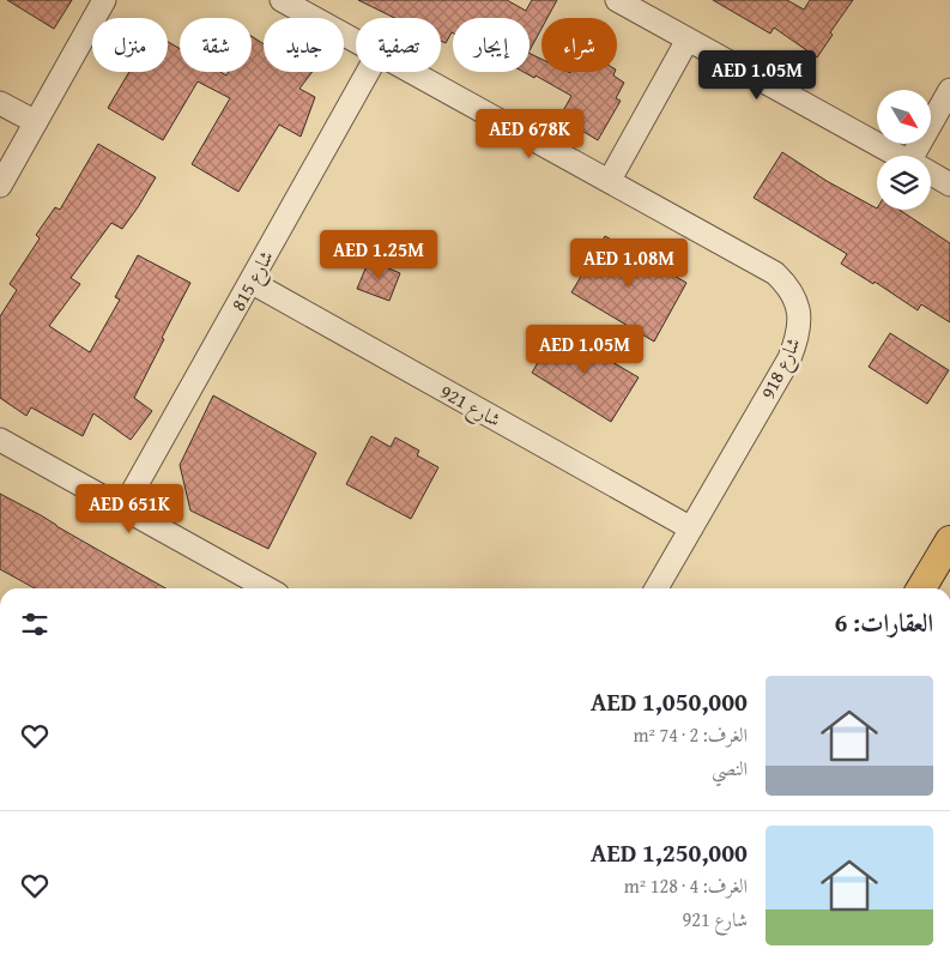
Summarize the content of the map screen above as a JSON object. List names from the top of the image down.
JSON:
{
  "streets": {
    "street": ["شارع 815", "شارع 918", "شارع 921"]
  },
  "crossings": [
    ["شارع 815", "شارع 921"],
    ["شارع 918", "شارع 921"]
  ],
  "north": "bottom right",
  "page": {
    "chip": [
      "شراء",
      "إيجار",
      "تصفية",
      "جديد",
      "شقة",
      "منزل"
    ],
    "price": [
      "AED 1.05M",
      "AED 678K",
      "AED 1.25M",
      "AED 1.08M",
      "AED 1.05M",
      "AED 651K"
    ],
    "heading": "العقارات: 6",
    "list": [
      {
        "name": "AED 1,050,000",
        "note": "الغرف: 2 · 74 m² · النصي"
      },
      {
        "name": "AED 1,250,000",
        "note": "الغرف: 4 · 128 m² · شارع 921"
      }
    ]
  }
}
